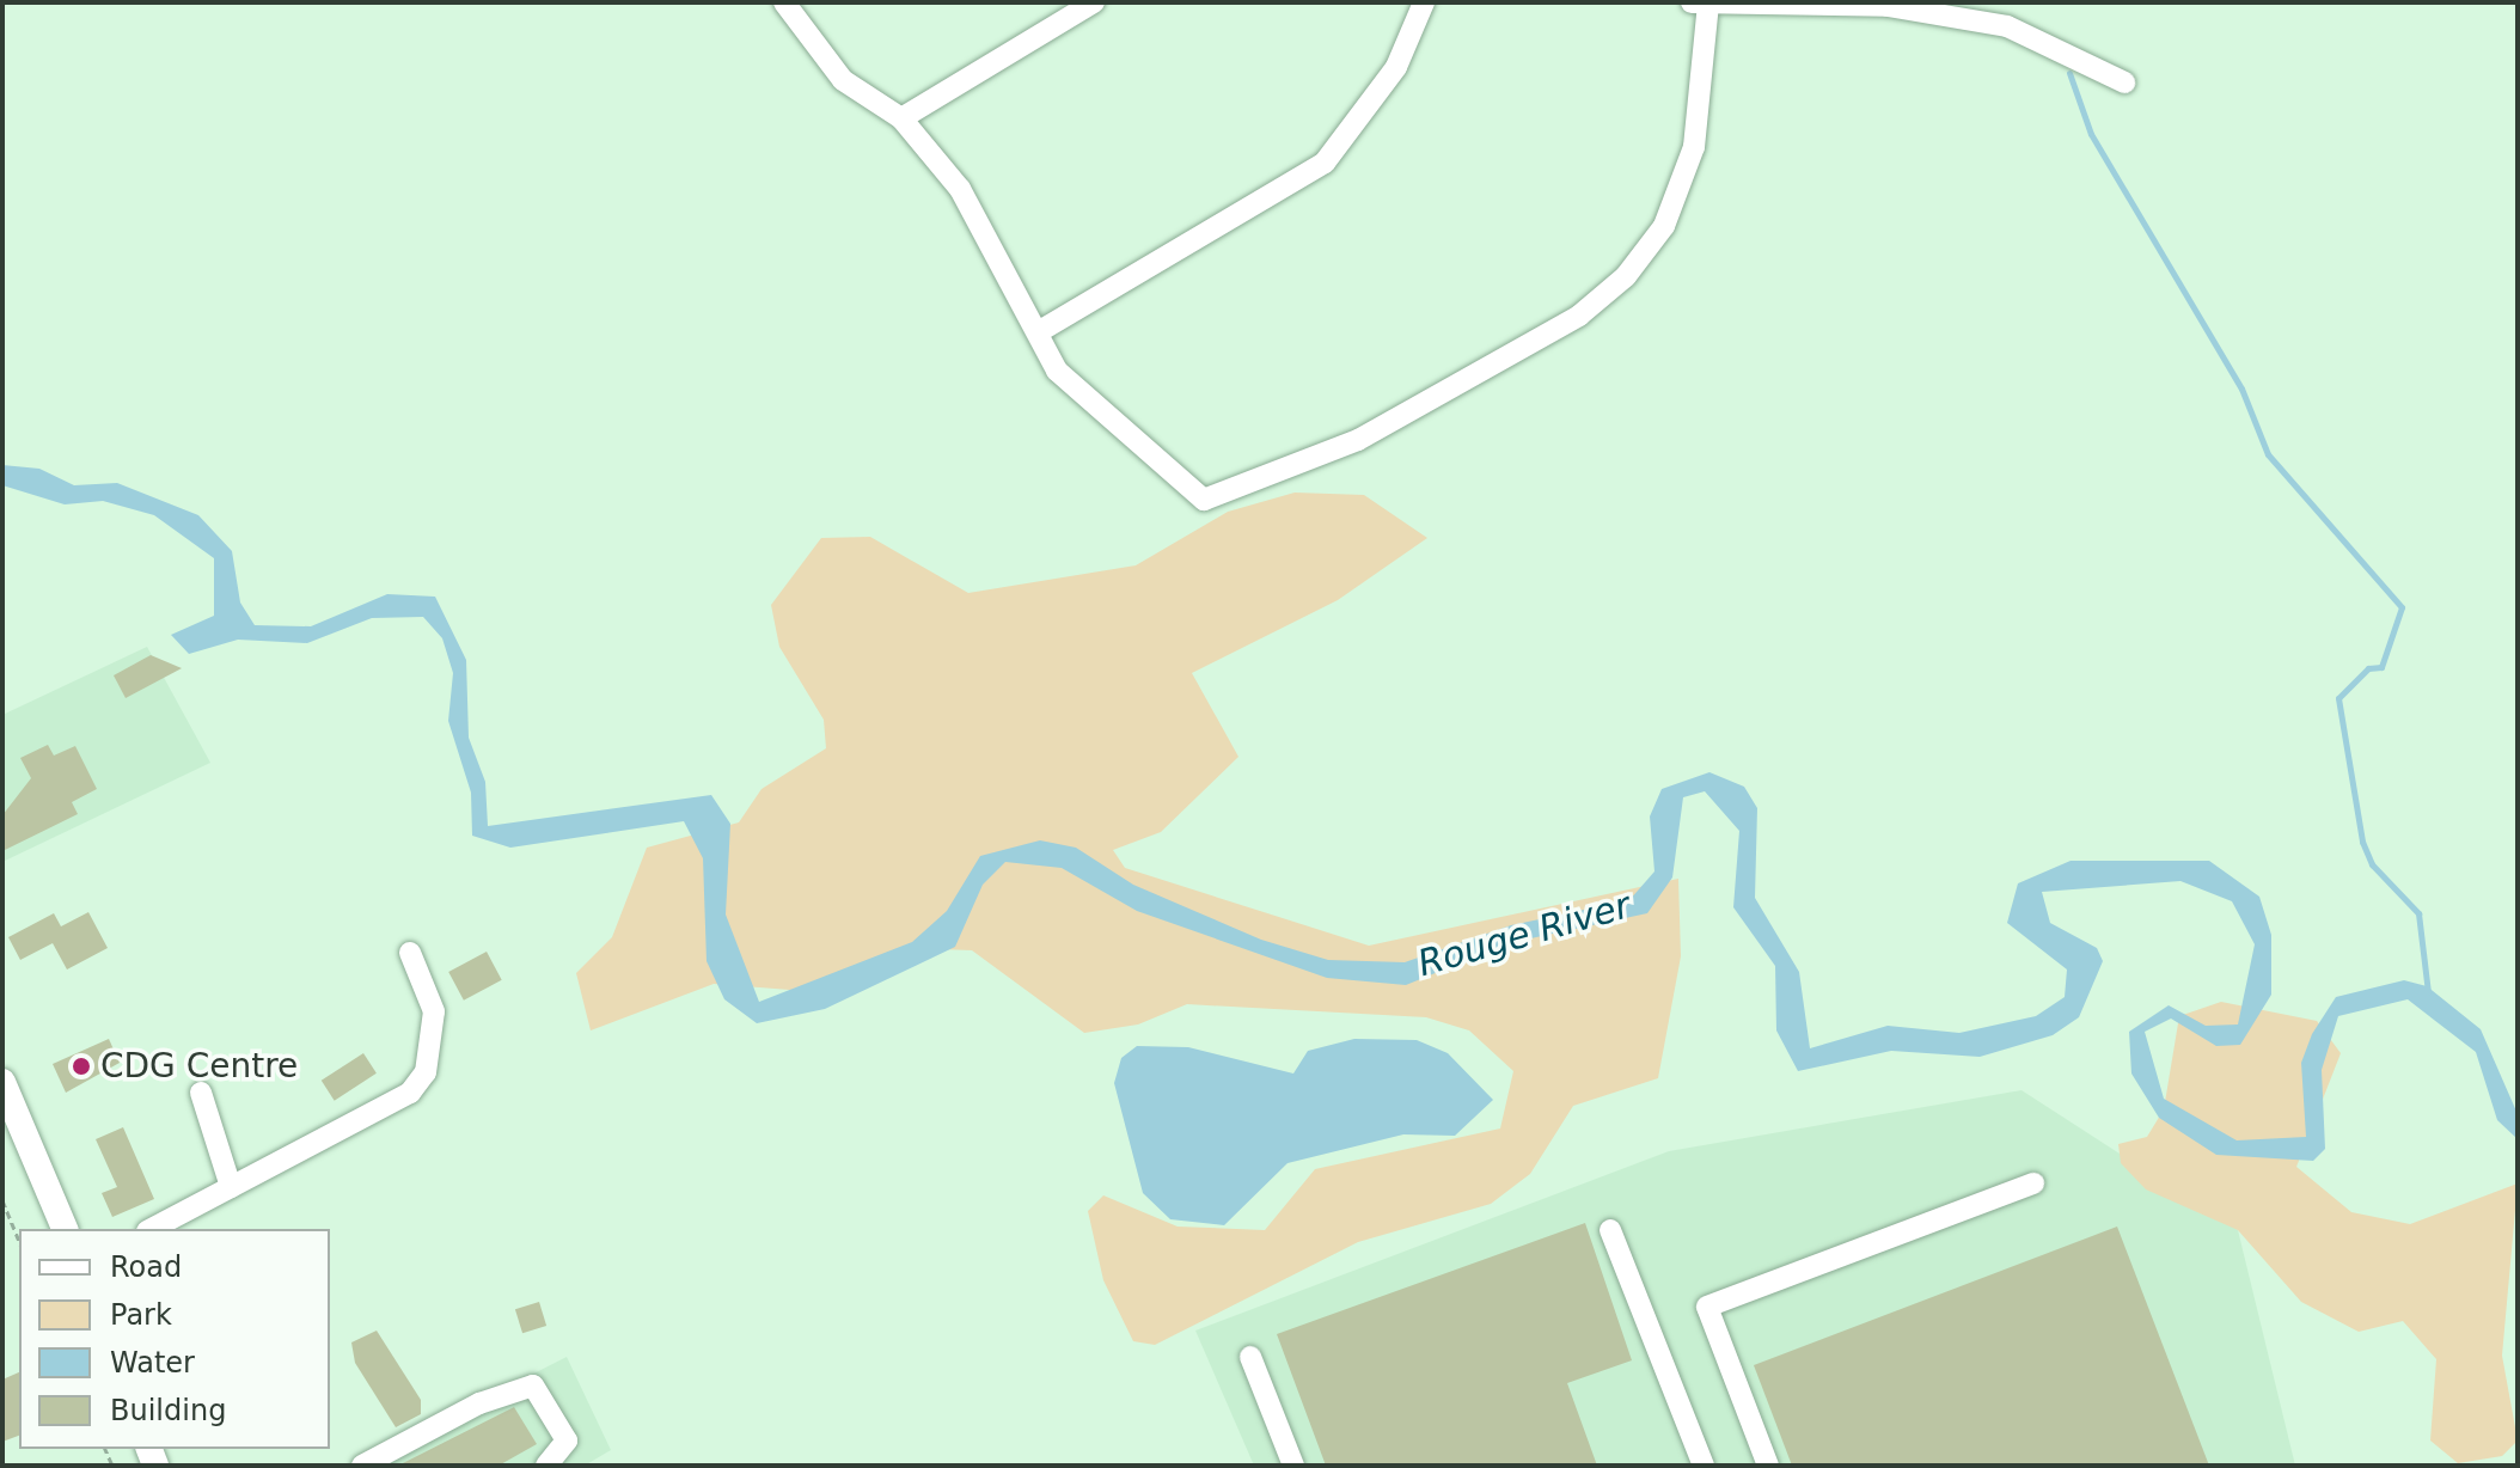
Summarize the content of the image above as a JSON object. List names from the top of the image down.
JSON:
{
  "water": ["Rouge River"],
  "places": ["CDG Centre"],
  "legend": [
    "Road",
    "Park",
    "Water",
    "Building"
  ]
}
